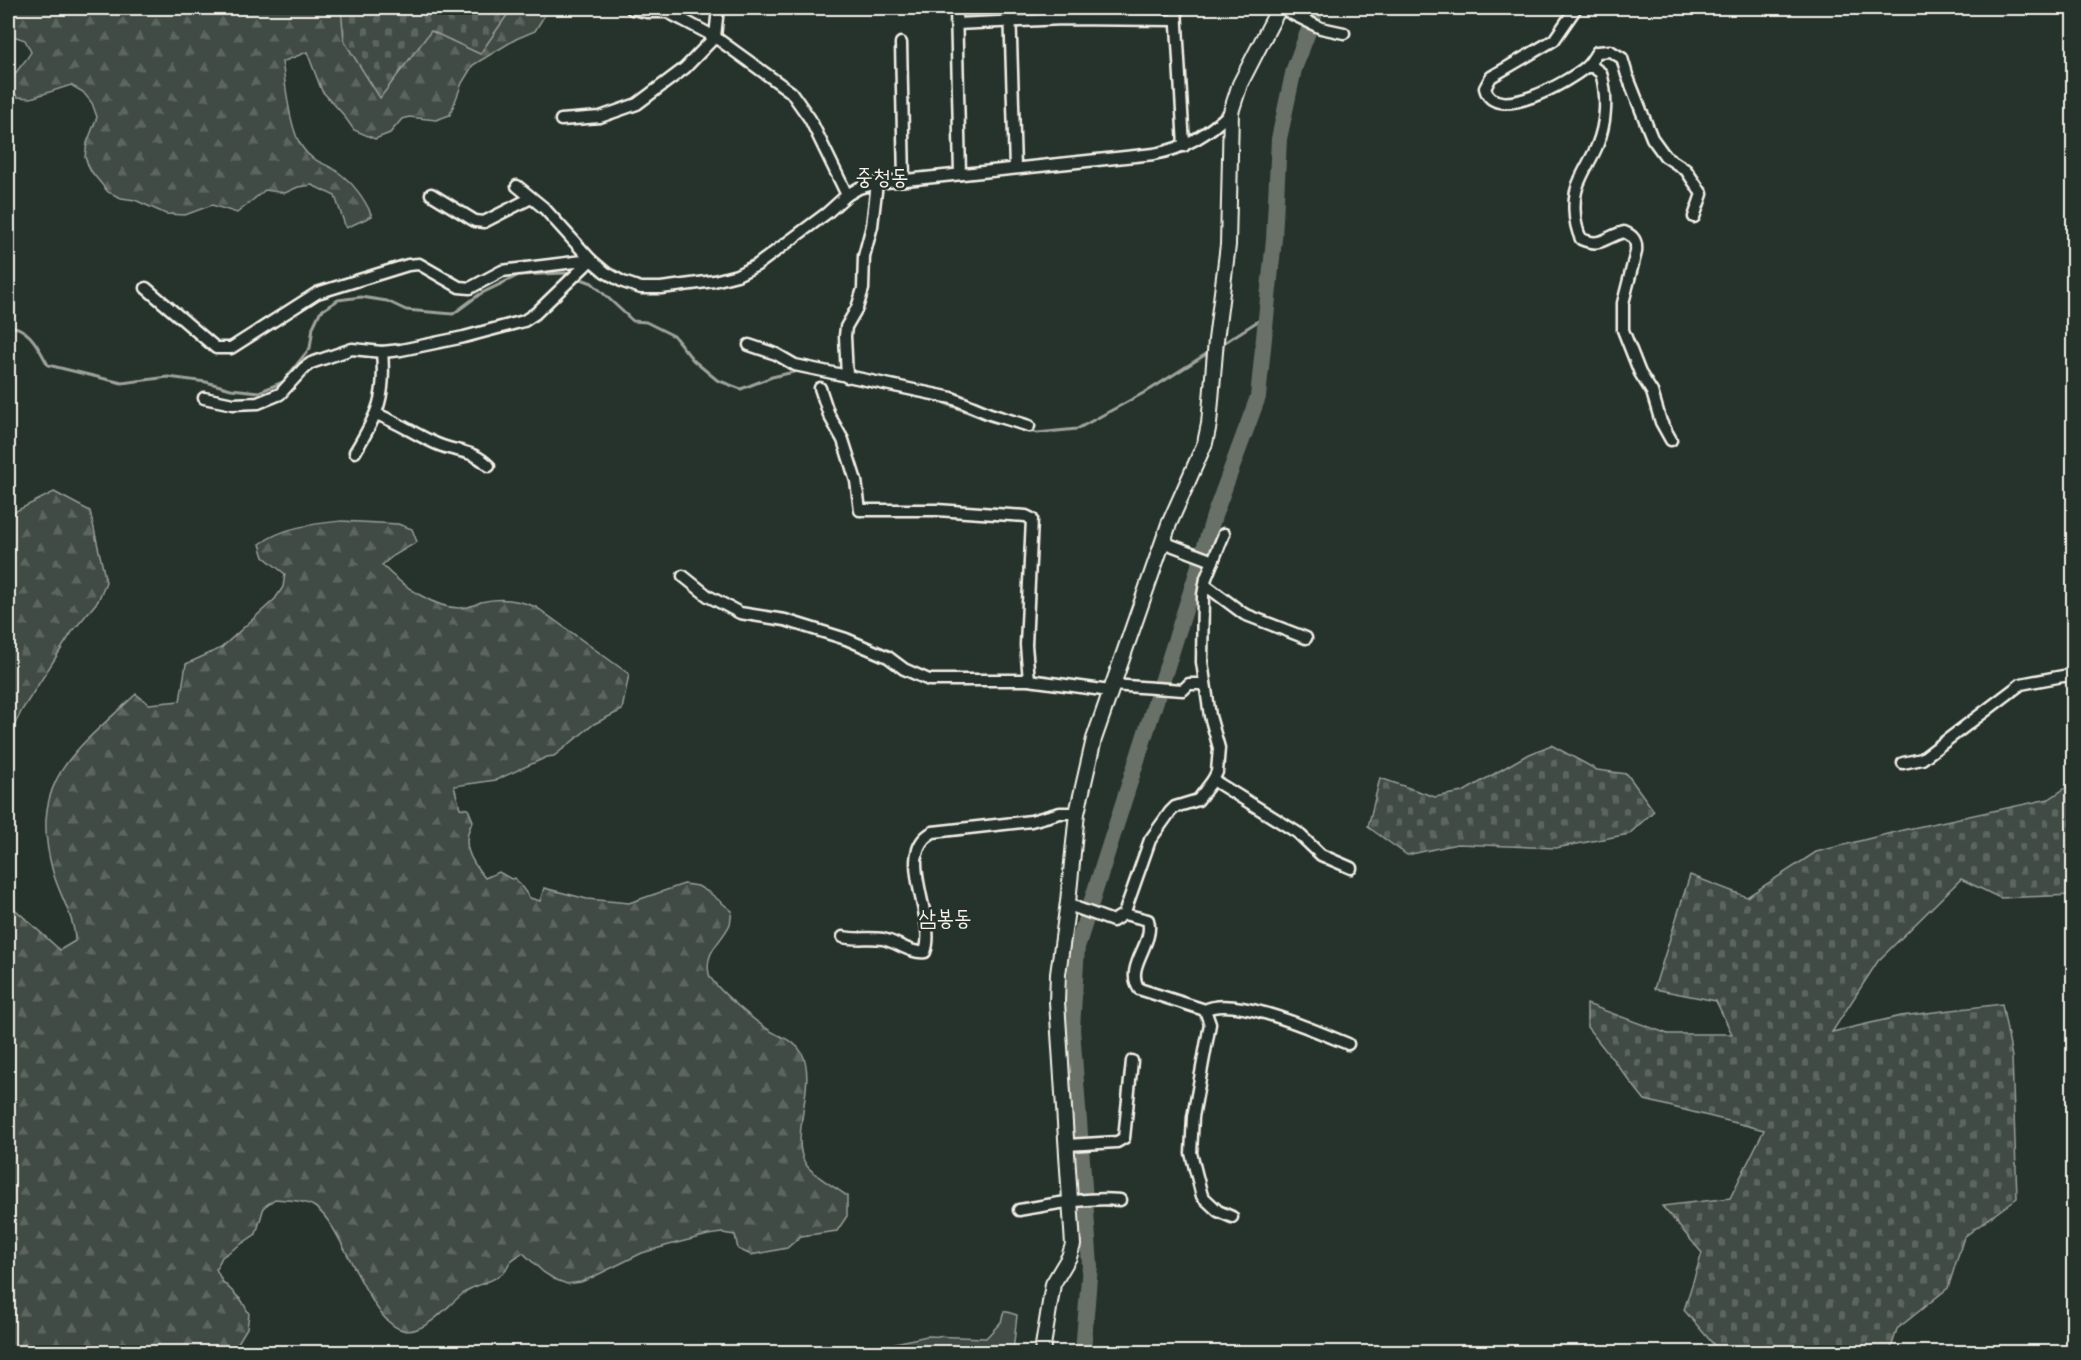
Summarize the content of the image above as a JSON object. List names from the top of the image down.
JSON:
{
  "districts": ["중청동", "삼봉동"]
}
